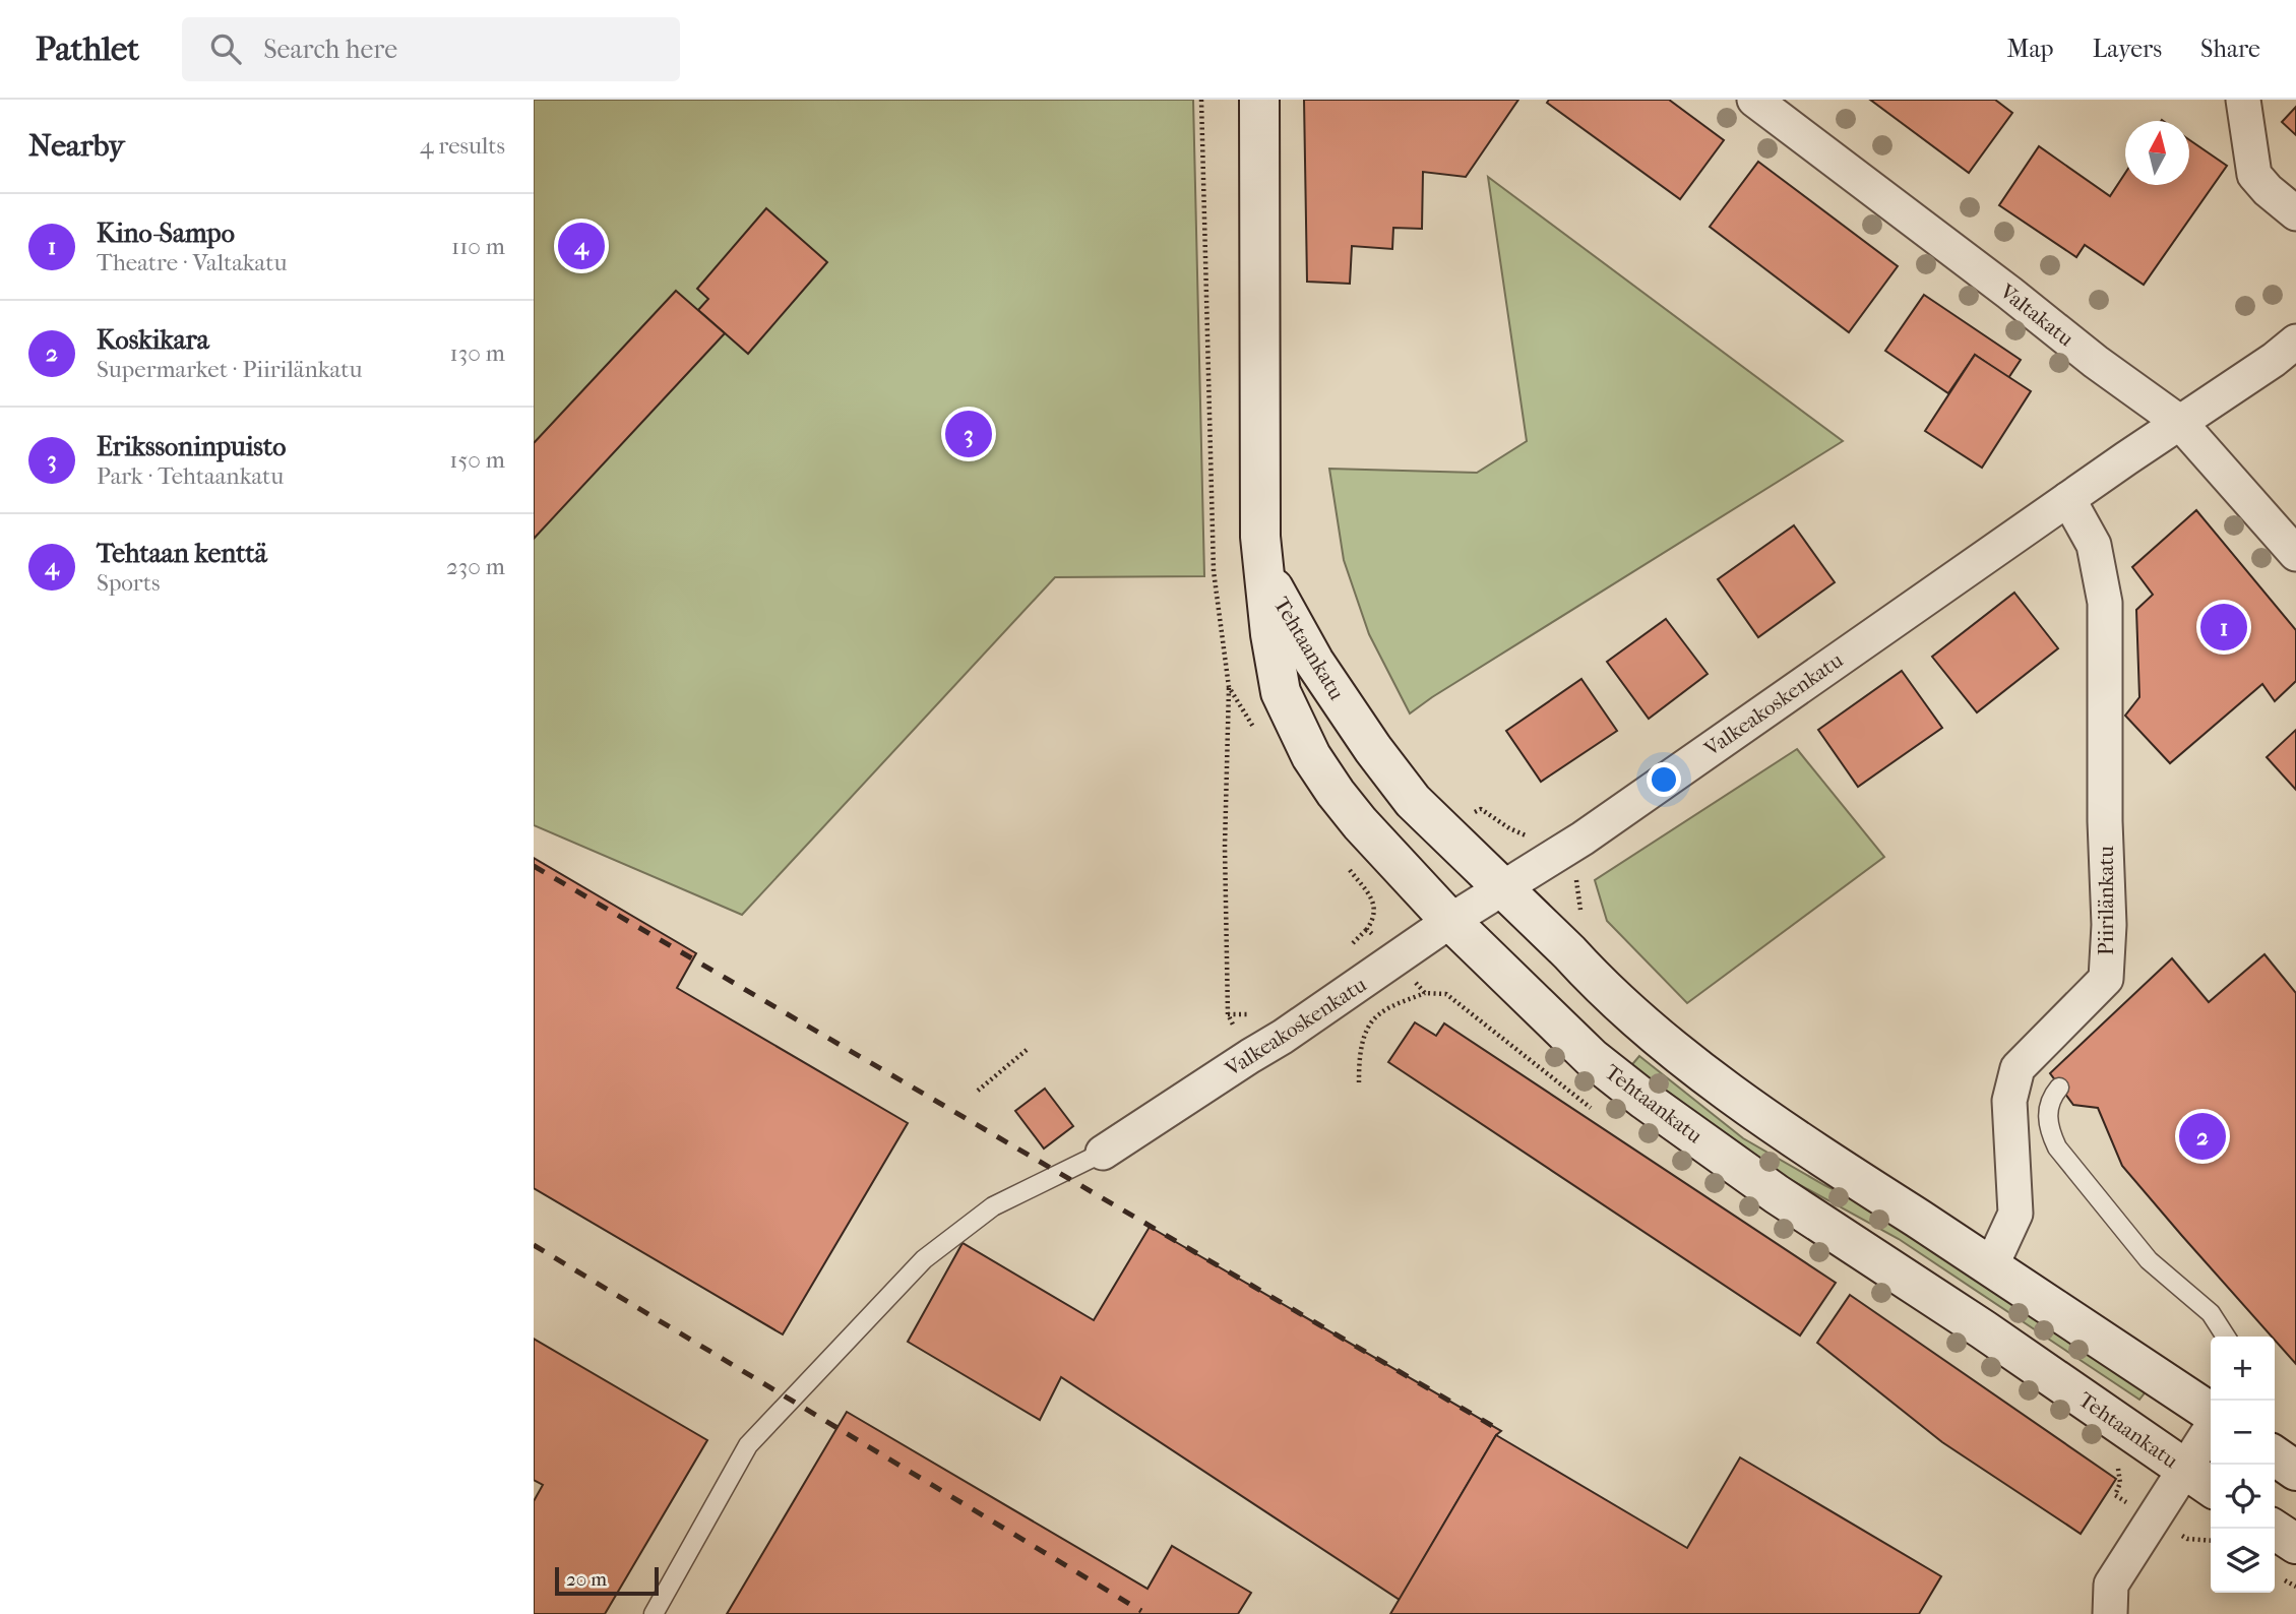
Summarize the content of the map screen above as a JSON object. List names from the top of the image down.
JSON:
{
  "streets": {
    "main road": ["Tehtaankatu"],
    "street": ["Valtakatu", "Valkeakoskenkatu", "Piirilänkatu"]
  },
  "crossings": [
    ["Valtakatu", "Valkeakoskenkatu"],
    ["Tehtaankatu", "Valkeakoskenkatu"],
    ["Tehtaankatu", "Piirilänkatu"],
    ["Valkeakoskenkatu", "Piirilänkatu"]
  ],
  "scale_bar": "20 m",
  "north": "top",
  "page": {
    "header": "Pathlet",
    "search": "Search here",
    "nav": ["Map", "Layers", "Share"],
    "heading": ["Nearby", "4 results"],
    "list": [
      {
        "mark": "1",
        "name": "Kino-Sampo",
        "note": "Theatre · Valtakatu",
        "value": "110 m"
      },
      {
        "mark": "2",
        "name": "Koskikara",
        "note": "Supermarket · Piirilänkatu",
        "value": "130 m"
      },
      {
        "mark": "3",
        "name": "Erikssoninpuisto",
        "note": "Park · Tehtaankatu",
        "value": "150 m"
      },
      {
        "mark": "4",
        "name": "Tehtaan kenttä",
        "note": "Sports",
        "value": "230 m"
      }
    ],
    "pins": [
      "4",
      "3",
      "1",
      "2"
    ],
    "map_buttons": ["+", "−"],
    "scale": "20 m"
  }
}
